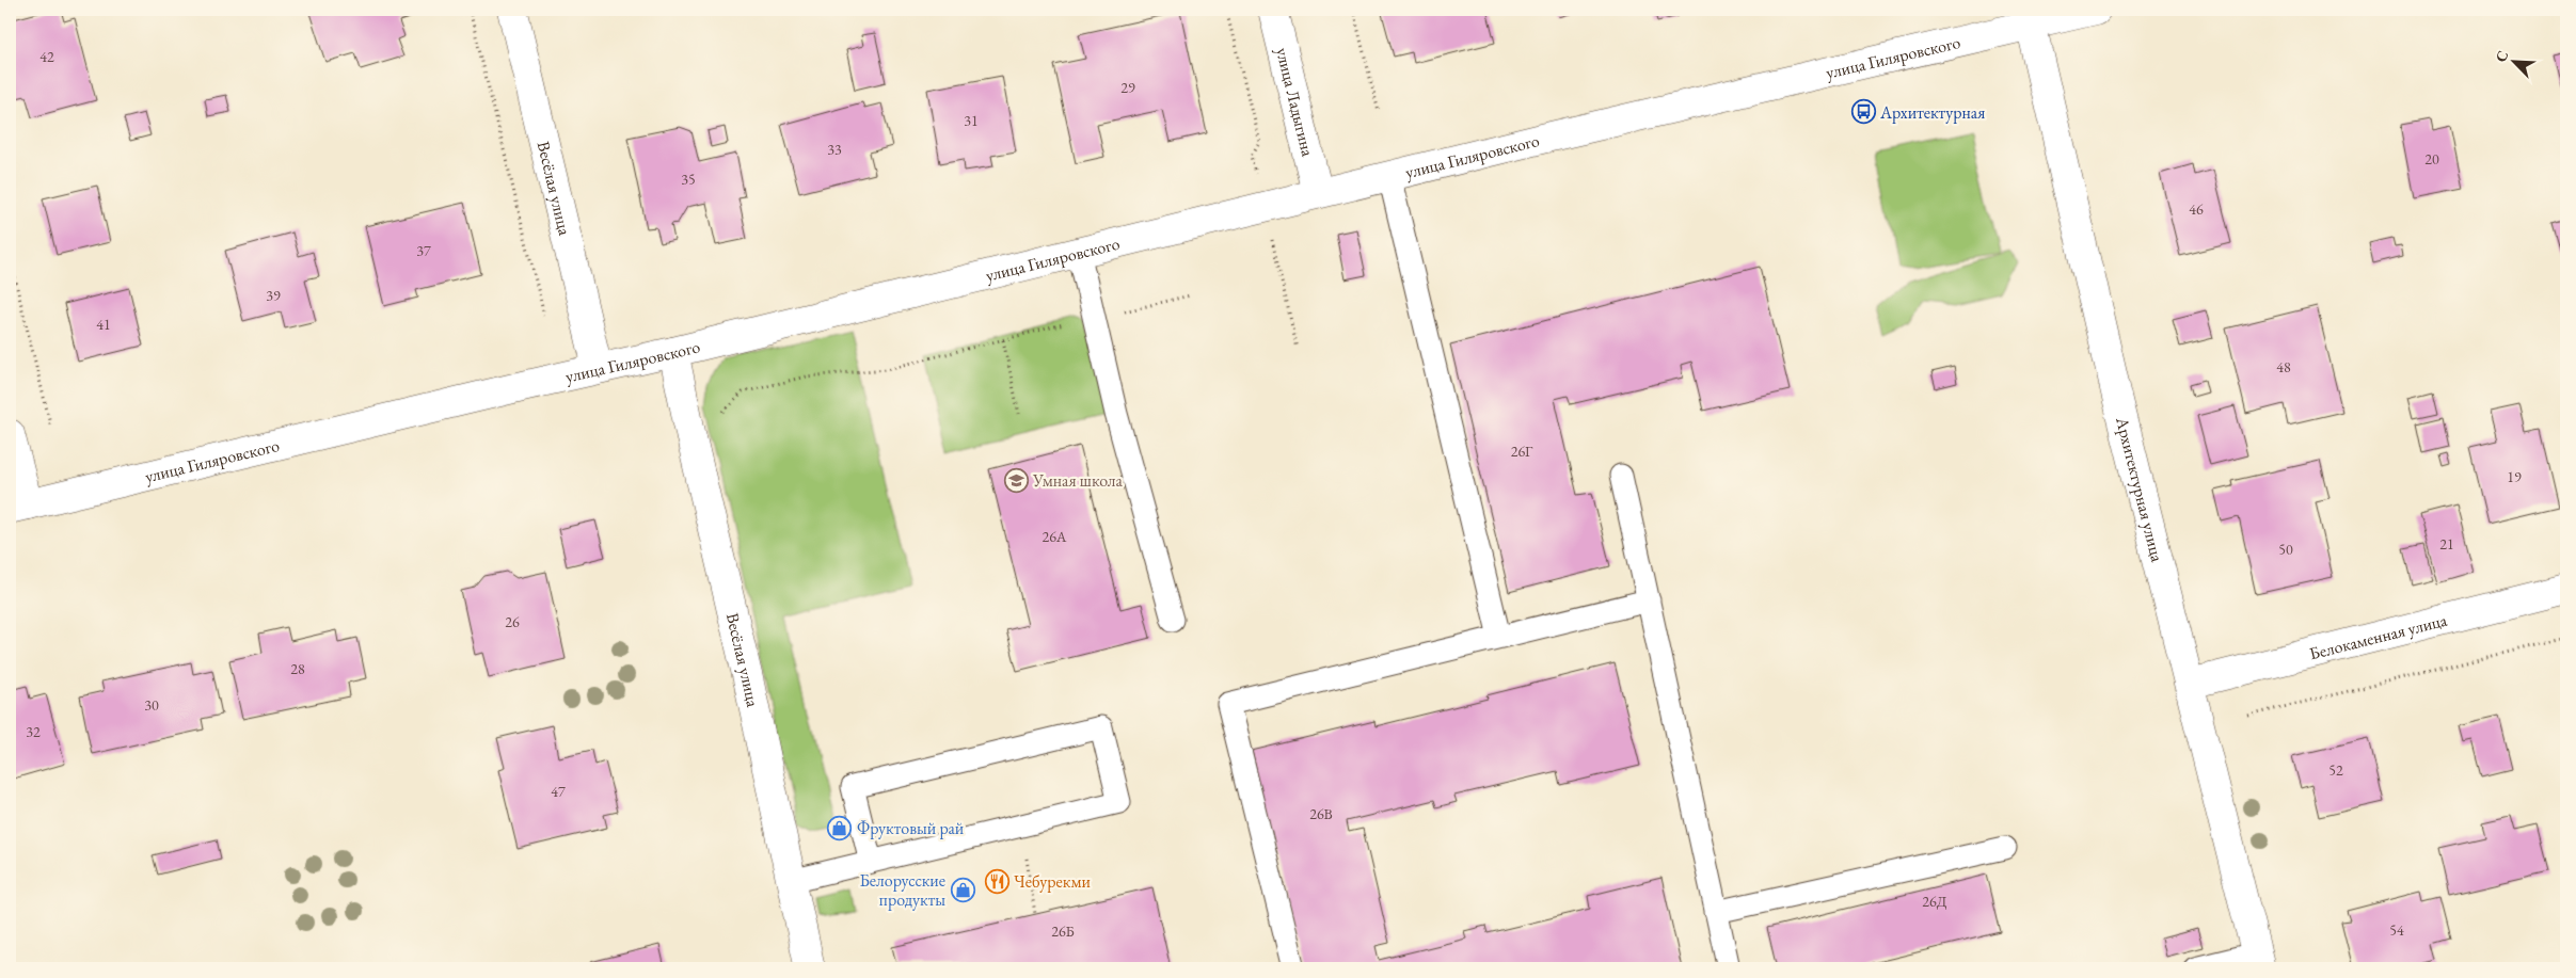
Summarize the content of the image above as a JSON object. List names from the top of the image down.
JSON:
{
  "streets": {
    "street": [
      "улица Гиляровского",
      "улица Ладыгина",
      "Весёлая улица",
      "Архитектурная улица",
      "Белокаменная улица"
    ]
  },
  "crossings": [
    ["улица Гиляровского", "улица Ладыгина"],
    ["улица Гиляровского", "Весёлая улица"],
    ["улица Гиляровского", "Архитектурная улица"],
    ["Архитектурная улица", "Белокаменная улица"]
  ],
  "places": {
    "bus stop": ["Архитектурная"],
    "school or university": ["Умная школа"],
    "shop": ["Фруктовый рай", "Белорусские продукты"],
    "restaurant": ["Чебурекми"]
  },
  "house_numbers": [
    "42",
    "29",
    "31",
    "33",
    "20",
    "35",
    "46",
    "37",
    "39",
    "41",
    "48",
    "26Г",
    "19",
    "26А",
    "21",
    "50",
    "26",
    "28",
    "30",
    "32",
    "52",
    "47",
    "26В",
    "26Д",
    "54",
    "26Б"
  ],
  "north": "top left"
}
